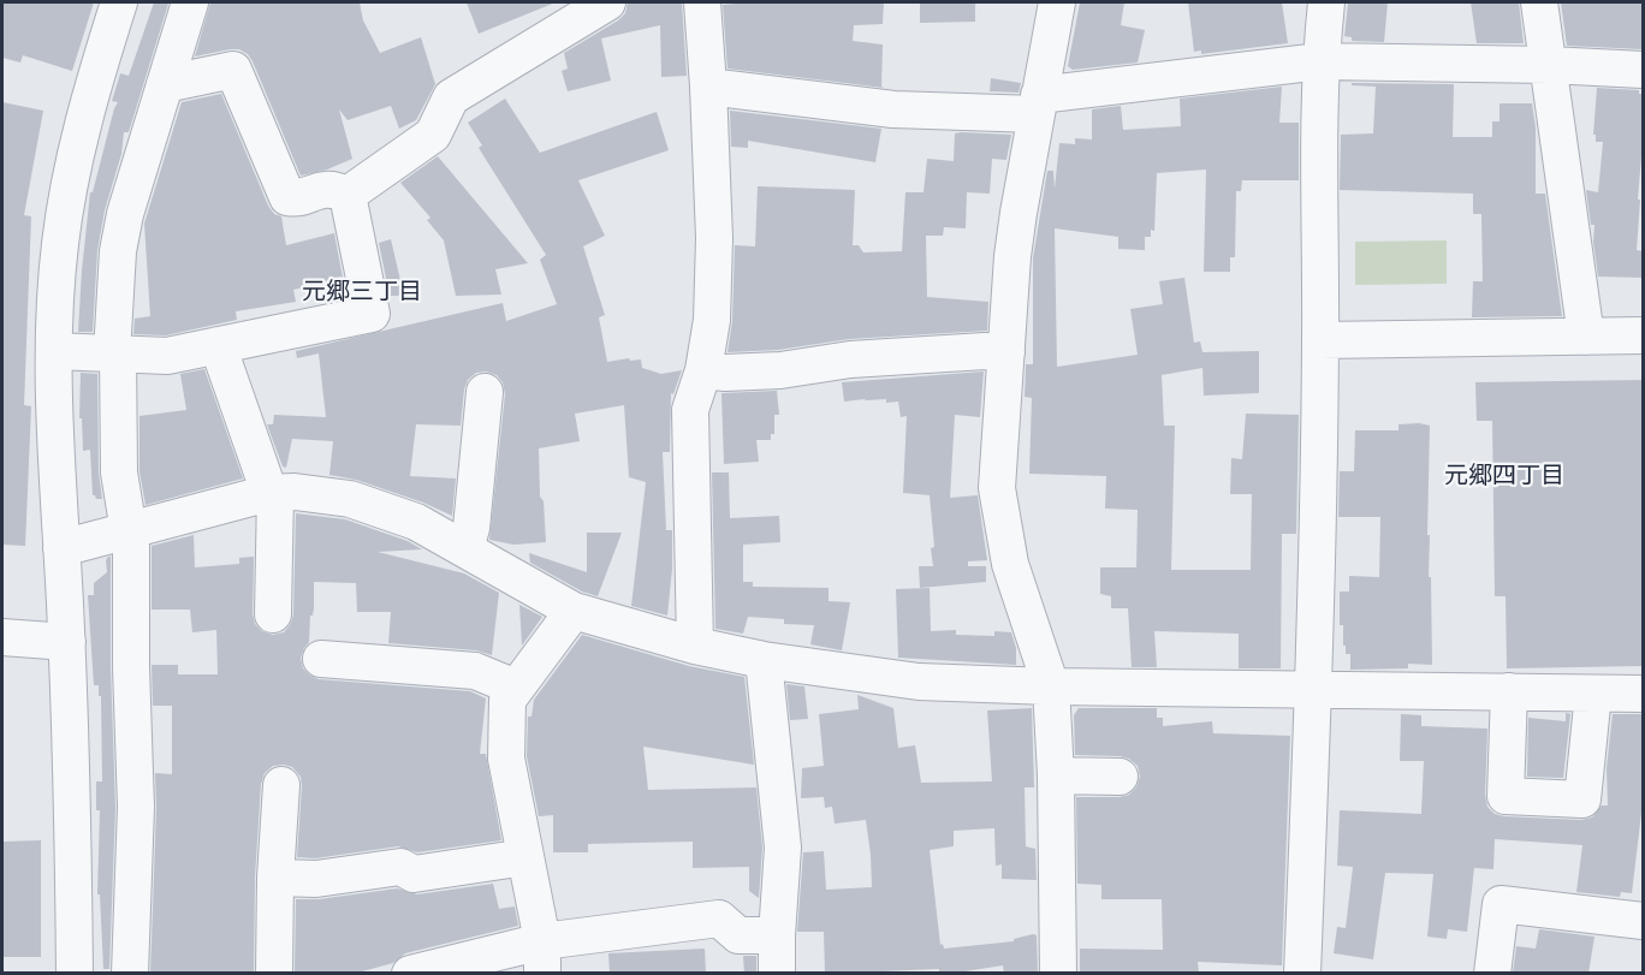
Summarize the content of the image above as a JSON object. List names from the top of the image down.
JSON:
{
  "districts": ["元郷三丁目", "元郷四丁目"]
}
